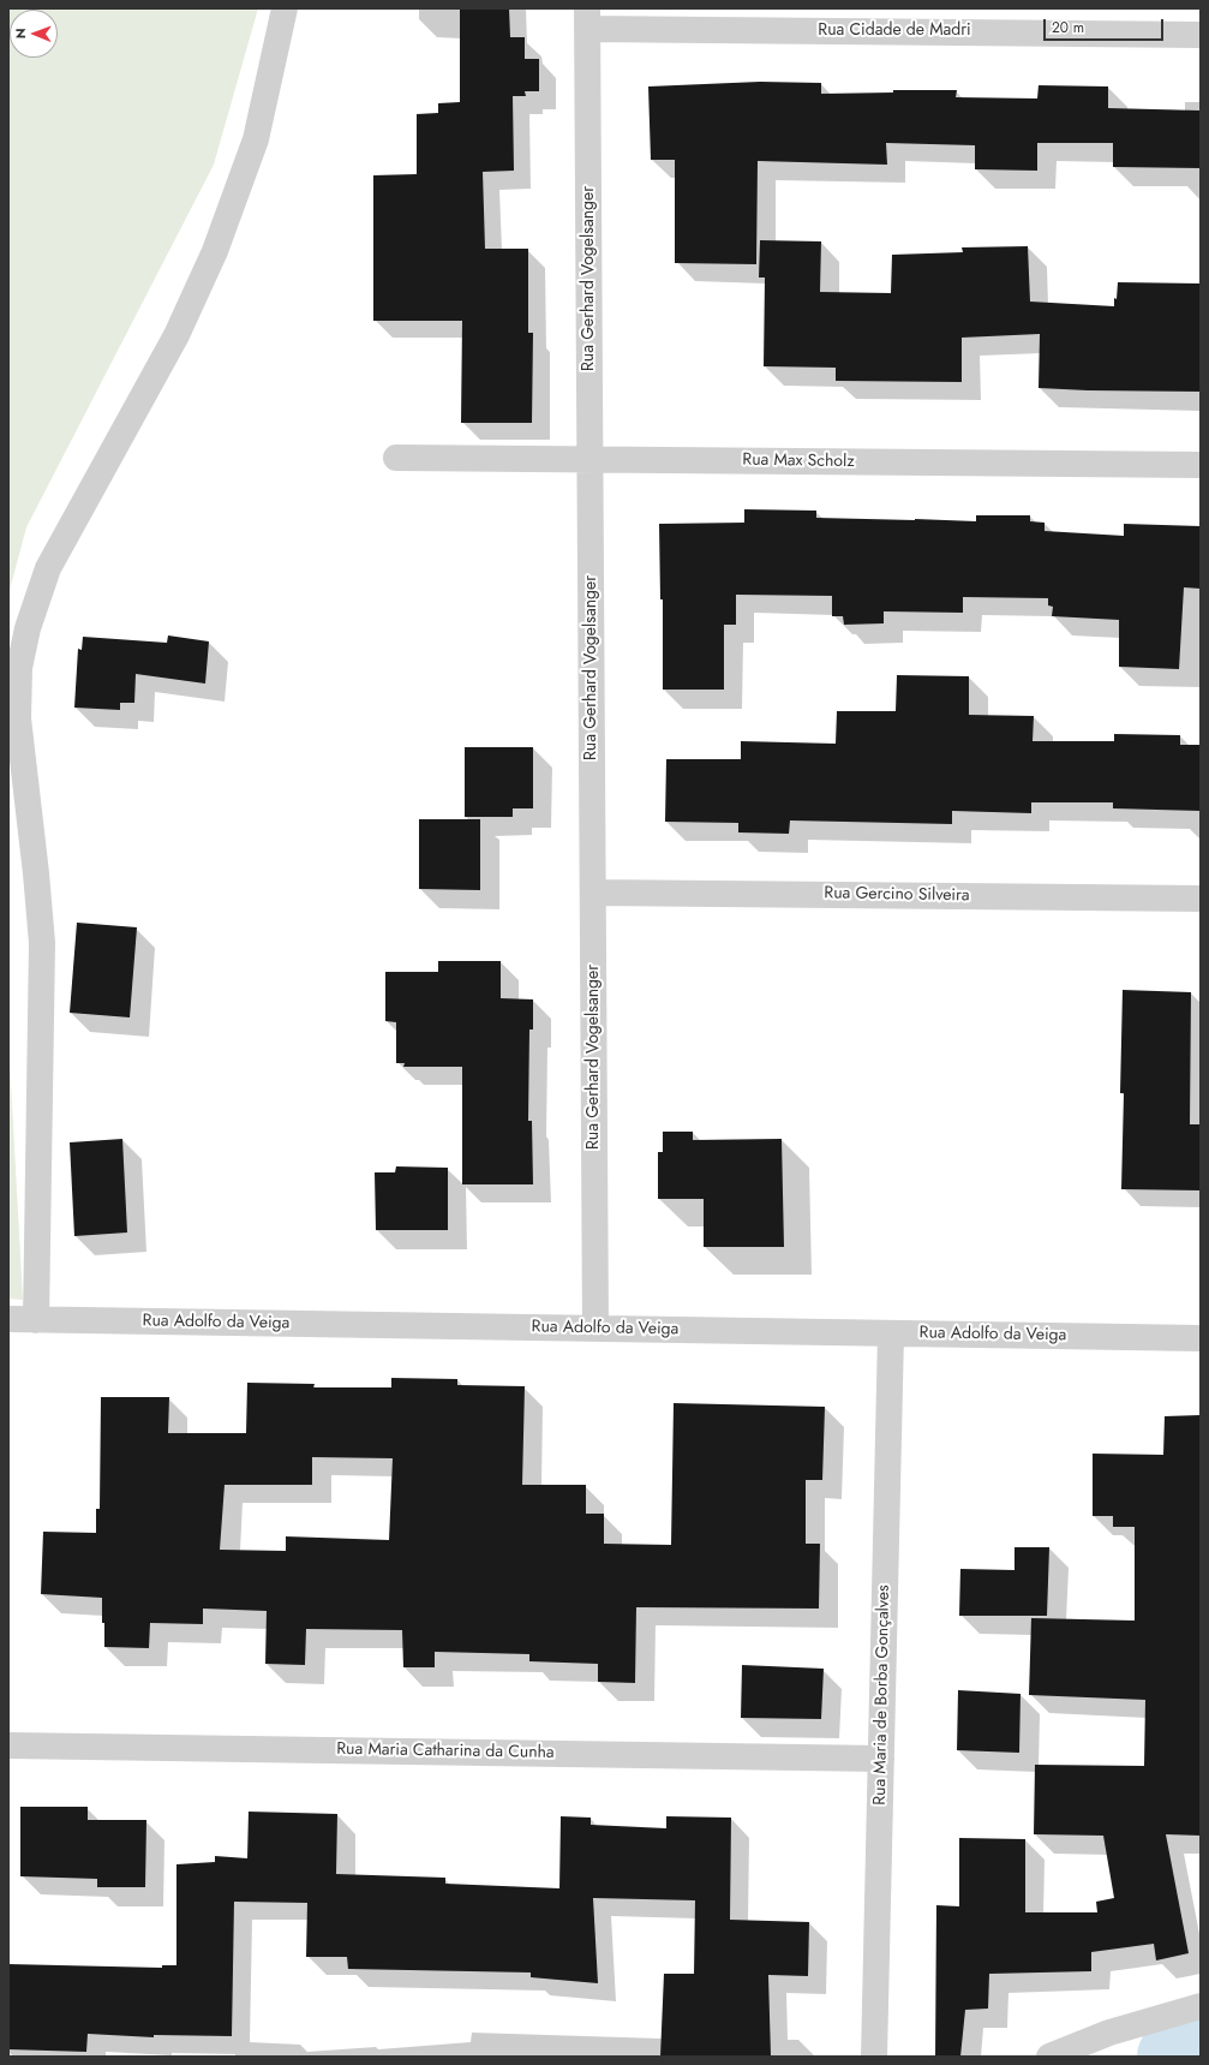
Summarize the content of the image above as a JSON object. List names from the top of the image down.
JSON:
{
  "streets": {
    "street": [
      "Rua Cidade de Madri",
      "Rua Gerhard Vogelsanger",
      "Rua Max Scholz",
      "Rua Gercino Silveira",
      "Rua Adolfo da Veiga",
      "Rua Maria de Borba Gonçalves",
      "Rua Maria Catharina da Cunha"
    ]
  },
  "crossings": [
    ["Rua Cidade de Madri", "Rua Gerhard Vogelsanger"],
    ["Rua Gerhard Vogelsanger", "Rua Max Scholz"],
    ["Rua Gerhard Vogelsanger", "Rua Gercino Silveira"],
    ["Rua Gerhard Vogelsanger", "Rua Adolfo da Veiga"],
    ["Rua Adolfo da Veiga", "Rua Maria de Borba Gonçalves"],
    ["Rua Maria de Borba Gonçalves", "Rua Maria Catharina da Cunha"]
  ],
  "scale_bar": "20 m",
  "north": "left"
}
